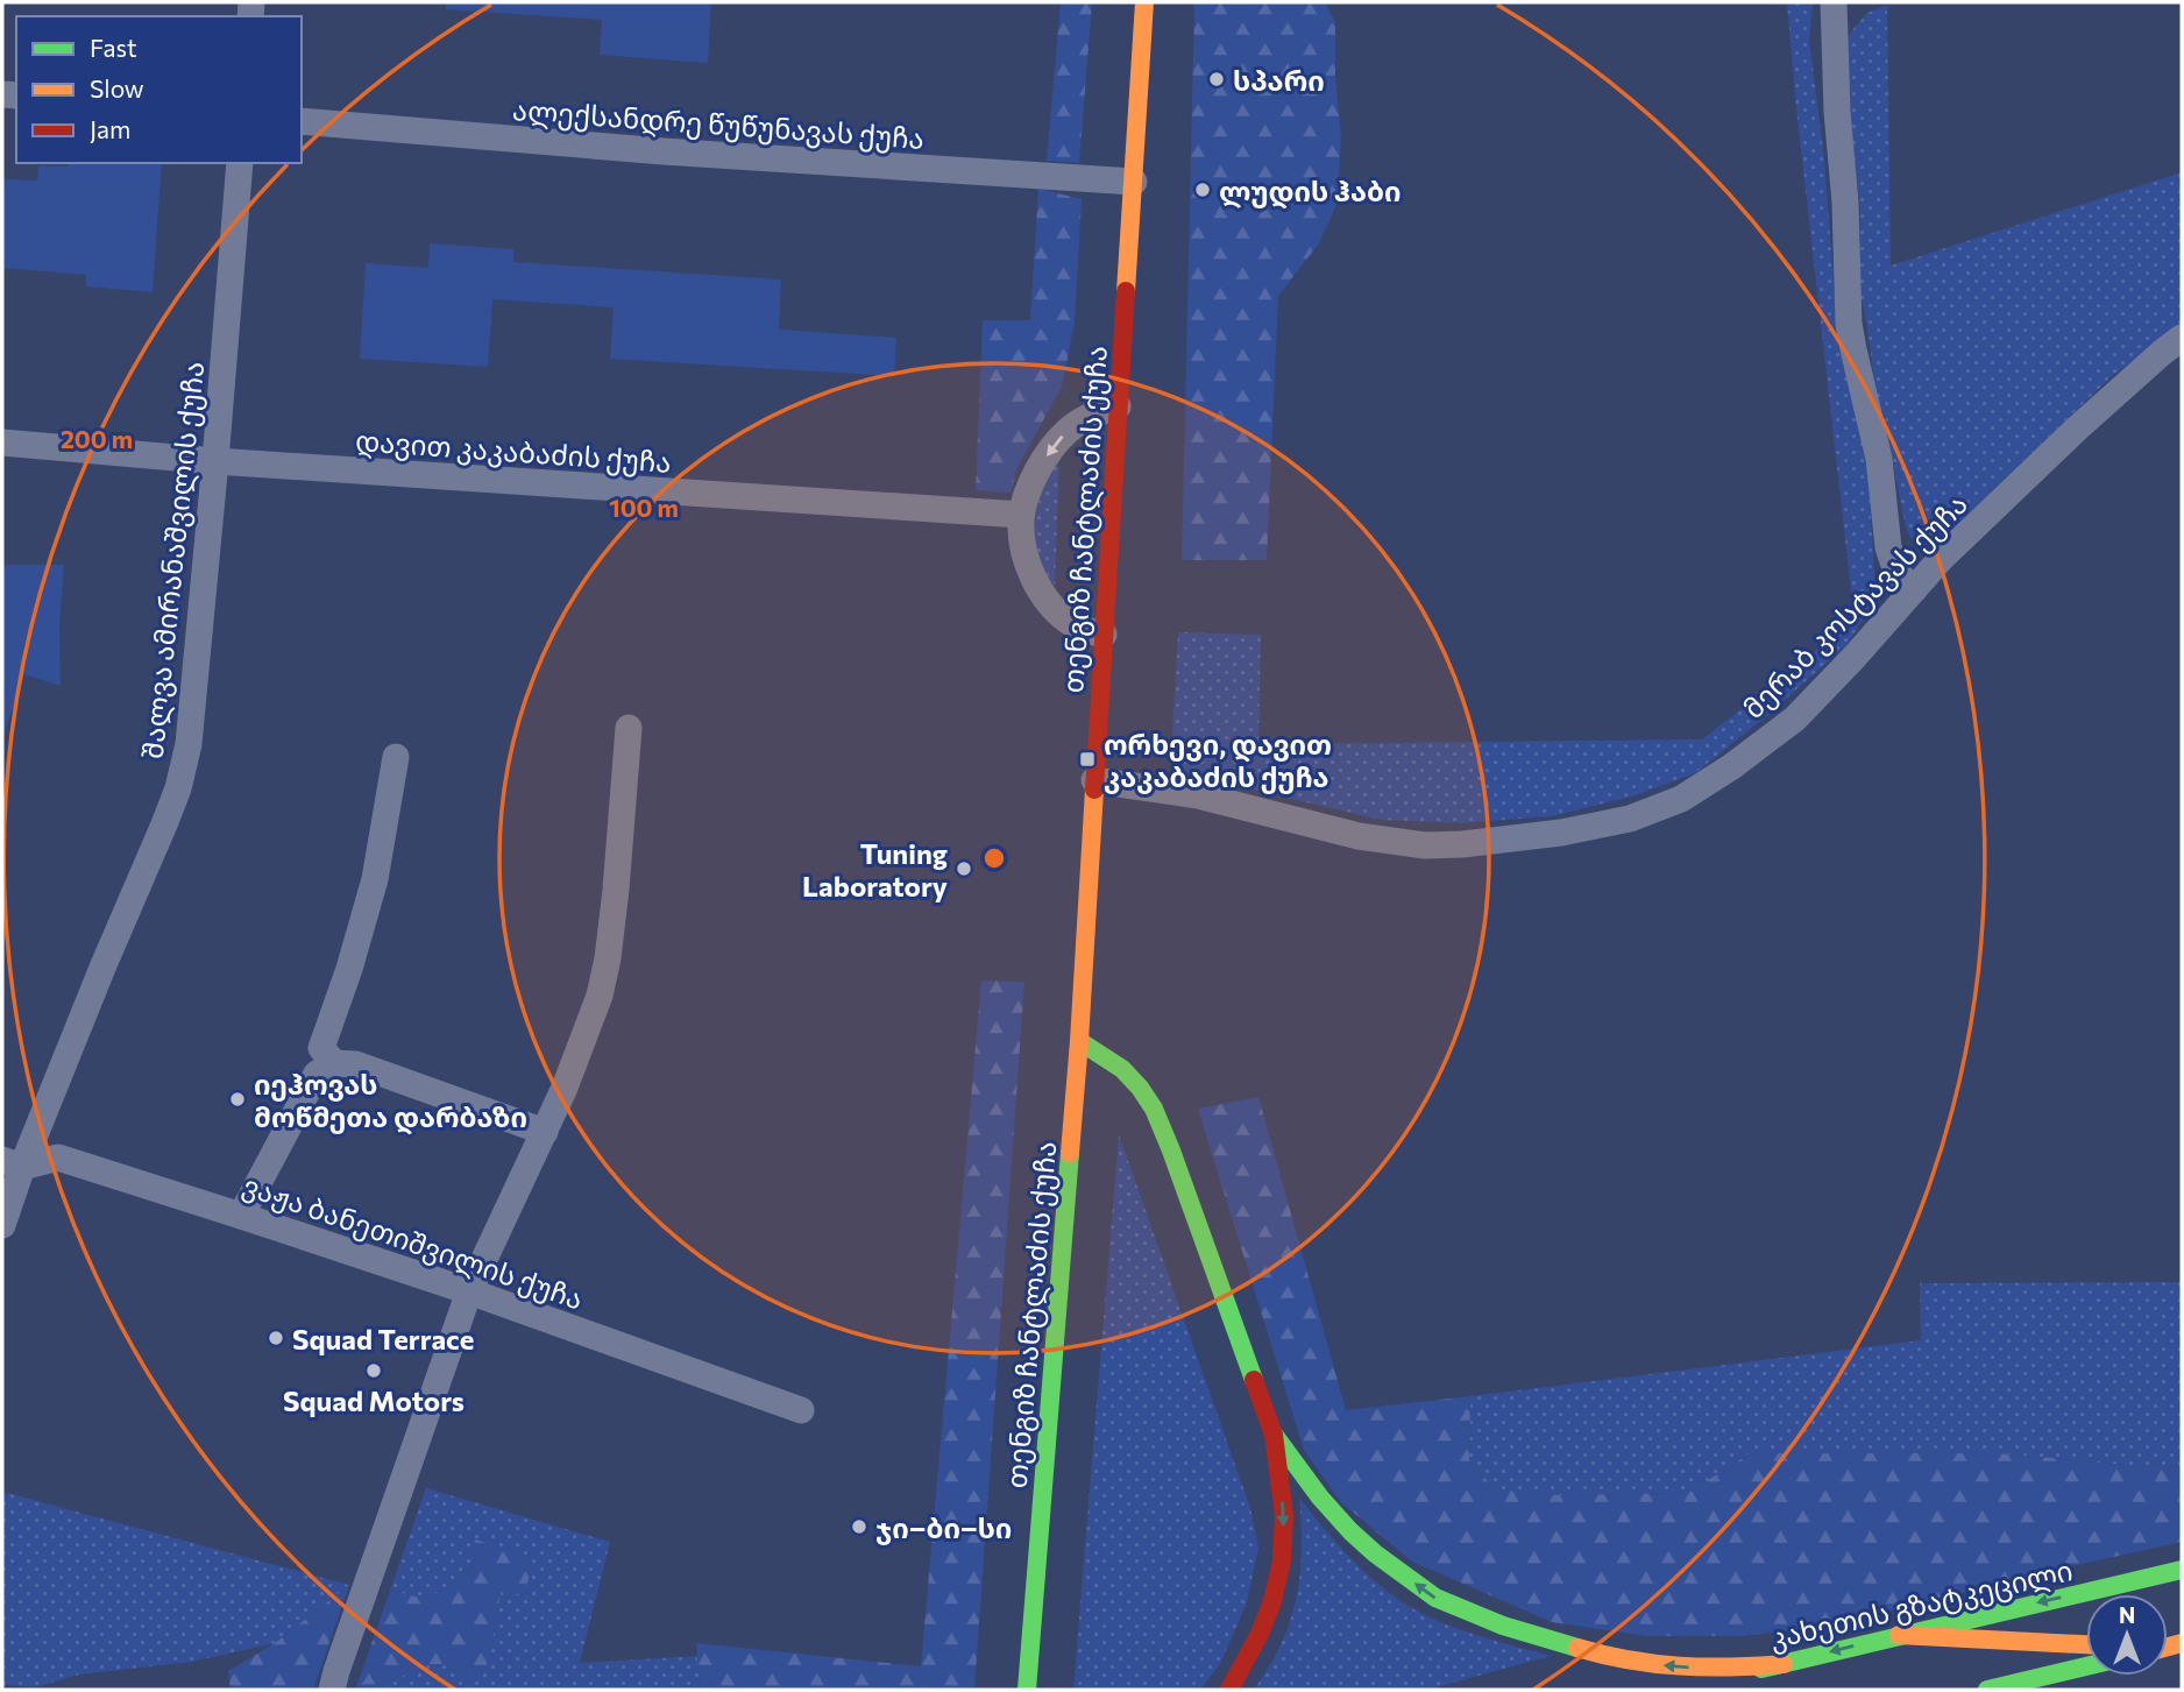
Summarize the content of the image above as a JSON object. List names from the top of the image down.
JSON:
{
  "streets": {
    "main road": ["თენგიზ ჩანტლაძის ქუჩა", "კახეთის გზატკეცილი"],
    "street": [
      "ალექსანდრე წუწუნავას ქუჩა",
      "დავით კაკაბაძის ქუჩა",
      "შალვა ამირანაშვილის ქუჩა",
      "მერაბ კოსტავას ქუჩა",
      "ვაჟა ბანეთიშვილის ქუჩა"
    ]
  },
  "crossings": [
    ["ალექსანდრე წუწუნავას ქუჩა", "თენგიზ ჩანტლაძის ქუჩა"],
    ["დავით კაკაბაძის ქუჩა", "შალვა ამირანაშვილის ქუჩა"],
    ["თენგიზ ჩანტლაძის ქუჩა", "მერაბ კოსტავას ქუჩა"],
    ["შალვა ამირანაშვილის ქუჩა", "ვაჟა ბანეთიშვილის ქუჩა"]
  ],
  "places": {
    "other": [
      "სპარი",
      "ლუდის ჰაბი",
      "Tuning Laboratory",
      "იეჰოვას მოწმეთა დარბაზი",
      "Squad Terrace",
      "Squad Motors",
      "ჯი–ბი–სი"
    ],
    "transit": ["ორხევი, დავით კაკაბაძის ქუჩა"]
  },
  "legend": ["Fast", "Slow", "Jam"],
  "north": "top",
  "rings": ["200 m", "100 m"]
}
